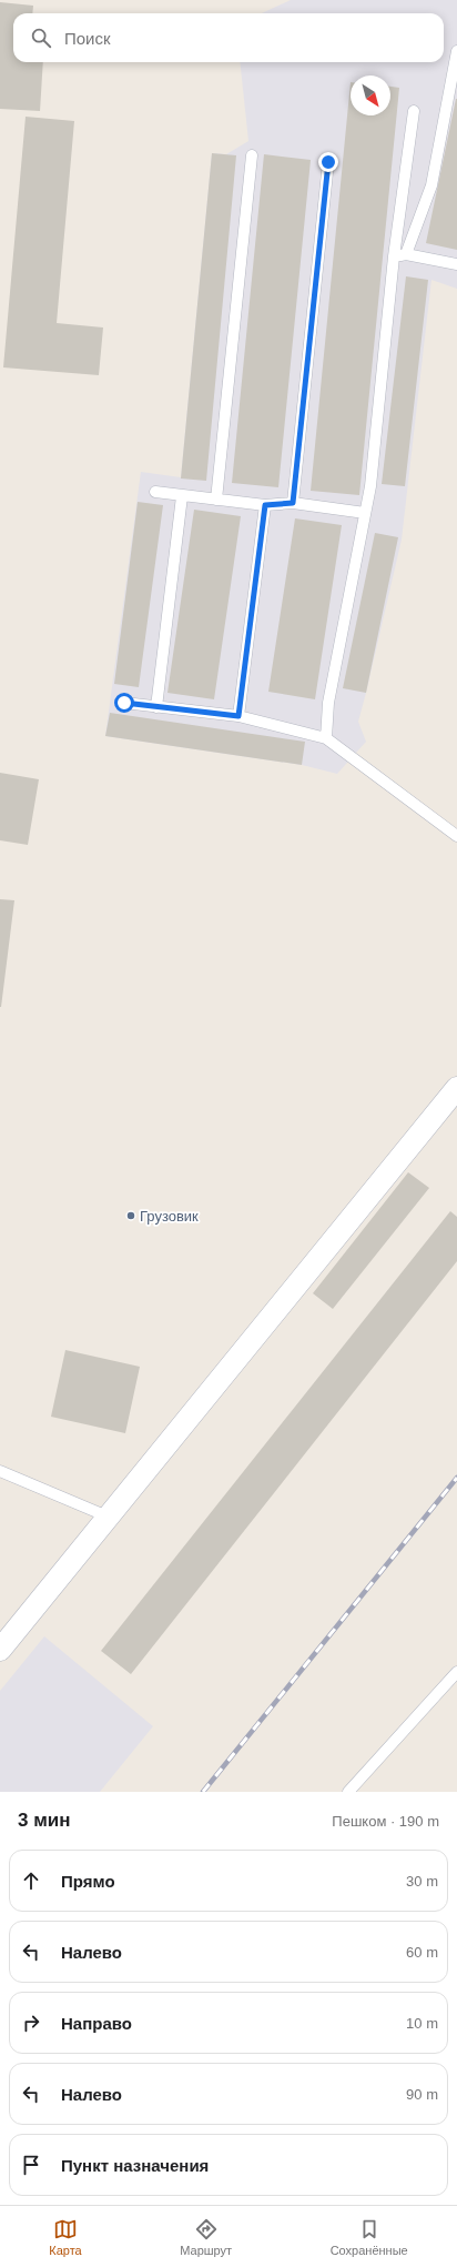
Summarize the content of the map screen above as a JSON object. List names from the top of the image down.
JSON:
{
  "places": ["Грузовик"],
  "north": "bottom right",
  "page": {
    "search": "Поиск",
    "heading": ["3 мин", "Пешком · 190 m"],
    "list": [
      ["Прямо", "30 m"],
      ["Налево", "60 m"],
      ["Направо", "10 m"],
      ["Налево", "90 m"],
      "Пункт назначения"
    ],
    "nav": ["Карта", "Маршрут", "Сохранённые"]
  }
}
